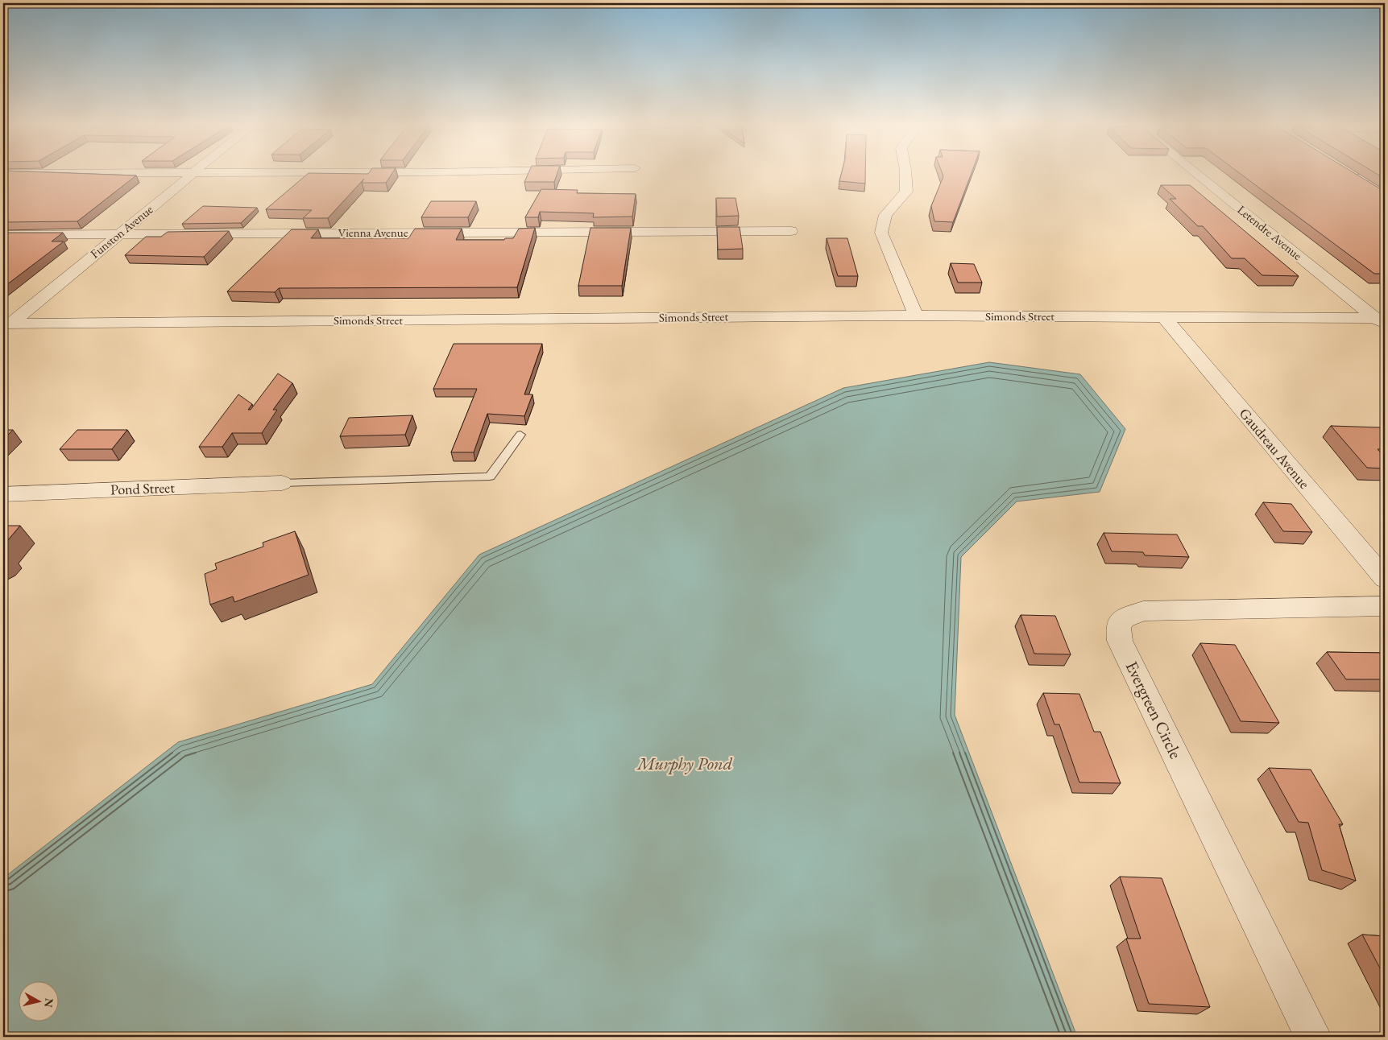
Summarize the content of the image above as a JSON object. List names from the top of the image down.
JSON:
{
  "streets": {
    "street": [
      "Funston Avenue",
      "Vienna Avenue",
      "Letendre Avenue",
      "Simonds Street",
      "Gaudreau Avenue",
      "Pond Street",
      "Evergreen Circle"
    ]
  },
  "crossings": [
    ["Funston Avenue", "Vienna Avenue"],
    ["Funston Avenue", "Simonds Street"],
    ["Letendre Avenue", "Simonds Street"],
    ["Simonds Street", "Gaudreau Avenue"]
  ],
  "water": ["Murphy Pond"],
  "north": "right"
}
